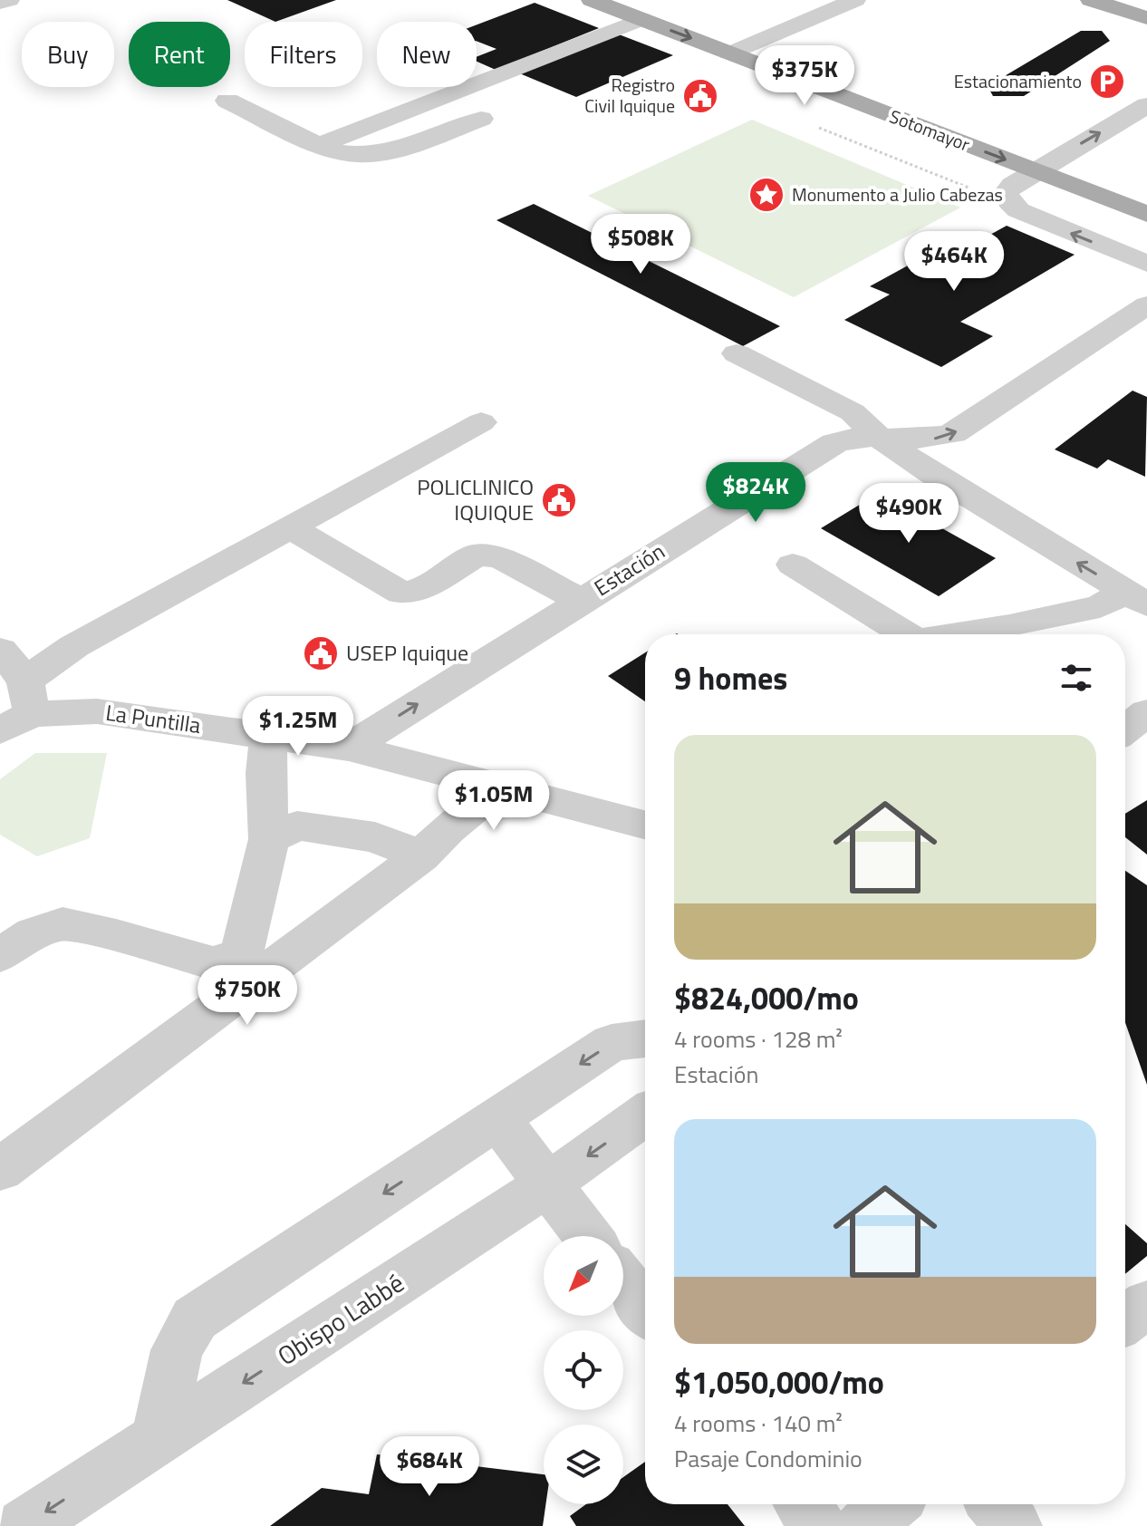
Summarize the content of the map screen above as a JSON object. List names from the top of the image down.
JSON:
{
  "streets": {
    "main road": ["Sotomayor"],
    "street": ["Estación", "La Puntilla", "Obispo Labbé"]
  },
  "crossings": [
    ["Estación", "La Puntilla"]
  ],
  "one_way": ["Sotomayor"],
  "places": {
    "parking": ["Estacionamiento"],
    "public building": ["Registro Civil Iquique", "POLICLINICO IQUIQUE", "USEP Iquique"],
    "place": ["Monumento a Julio Cabezas"]
  },
  "north": "bottom left",
  "page": {
    "chip": [
      "Buy",
      "Rent",
      "Filters",
      "New"
    ],
    "price": [
      "$375K",
      "$508K",
      "$464K",
      "$824K",
      "$490K",
      "$1.25M",
      "$1.05M",
      "$750K",
      "$684K"
    ],
    "heading": "9 homes",
    "list": [
      {
        "name": "$824,000/mo",
        "note": "4 rooms · 128 m² · Estación"
      },
      {
        "name": "$1,050,000/mo",
        "note": "4 rooms · 140 m² · Pasaje Condominio"
      }
    ]
  }
}
